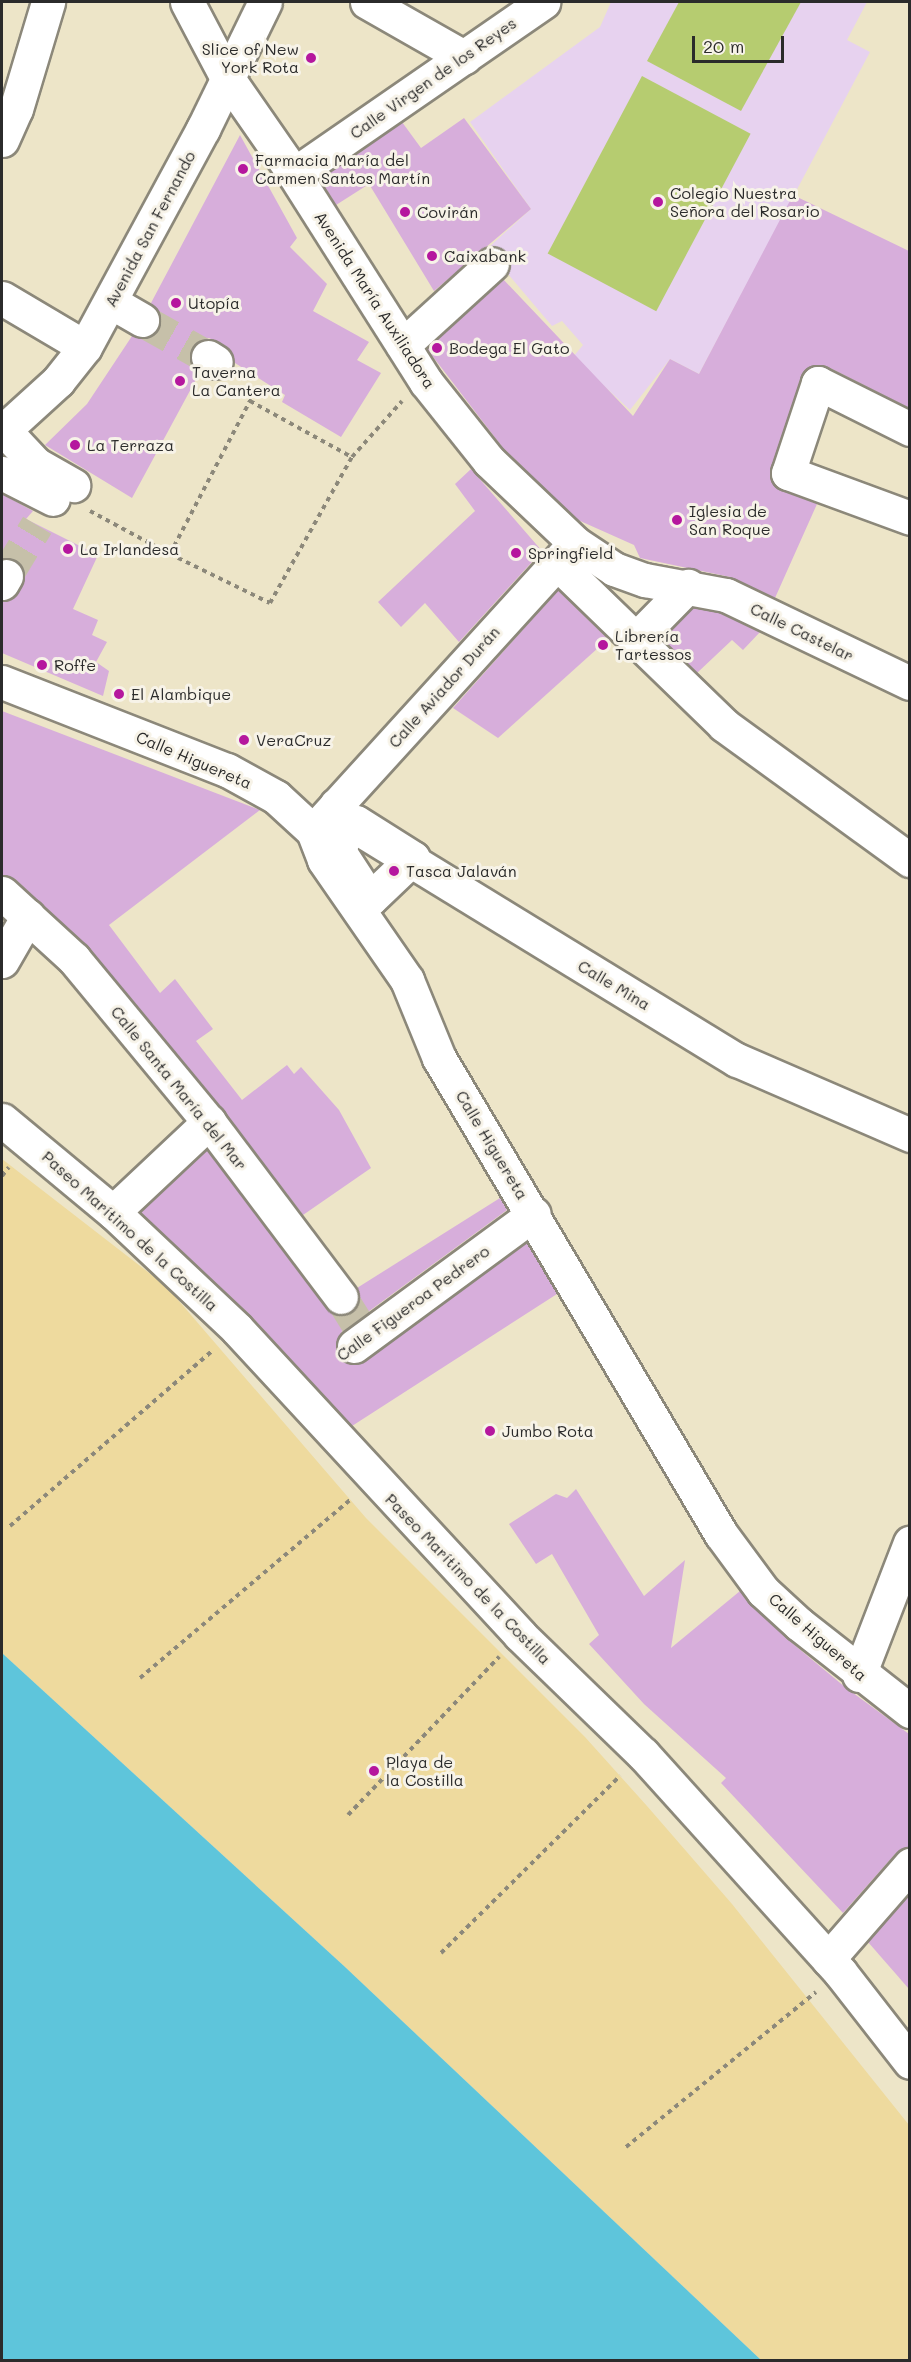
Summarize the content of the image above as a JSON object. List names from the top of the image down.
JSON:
{
  "streets": {
    "street": [
      "Calle Virgen de los Reyes",
      "Avenida San Fernando",
      "Avenida María Auxiliadora",
      "Calle Castelar",
      "Calle Aviador Durán",
      "Calle Higuereta",
      "Calle Mina",
      "Calle Santa María del Mar",
      "Paseo Marítimo de la Costilla",
      "Calle Figueroa Pedrero"
    ]
  },
  "crossings": [
    ["Calle Virgen de los Reyes", "Avenida María Auxiliadora"],
    ["Avenida San Fernando", "Avenida María Auxiliadora"],
    ["Avenida María Auxiliadora", "Calle Aviador Durán"],
    ["Calle Castelar", "Calle Aviador Durán"],
    ["Calle Aviador Durán", "Calle Higuereta"],
    ["Calle Aviador Durán", "Calle Mina"],
    ["Calle Higuereta", "Calle Figueroa Pedrero"]
  ],
  "places": [
    "Slice of New York Rota",
    "Farmacia María del Carmen Santos Martín",
    "Colegio Nuestra Señora del Rosario",
    "Covirán",
    "Caixabank",
    "Utopía",
    "Bodega El Gato",
    "Taverna La Cantera",
    "La Terraza",
    "Iglesia de San Roque",
    "La Irlandesa",
    "Springfield",
    "Librería Tartessos",
    "Roffe",
    "El Alambique",
    "VeraCruz",
    "Tasca Jalaván",
    "Jumbo Rota",
    "Playa de la Costilla"
  ],
  "scale_bar": "20 m"
}
